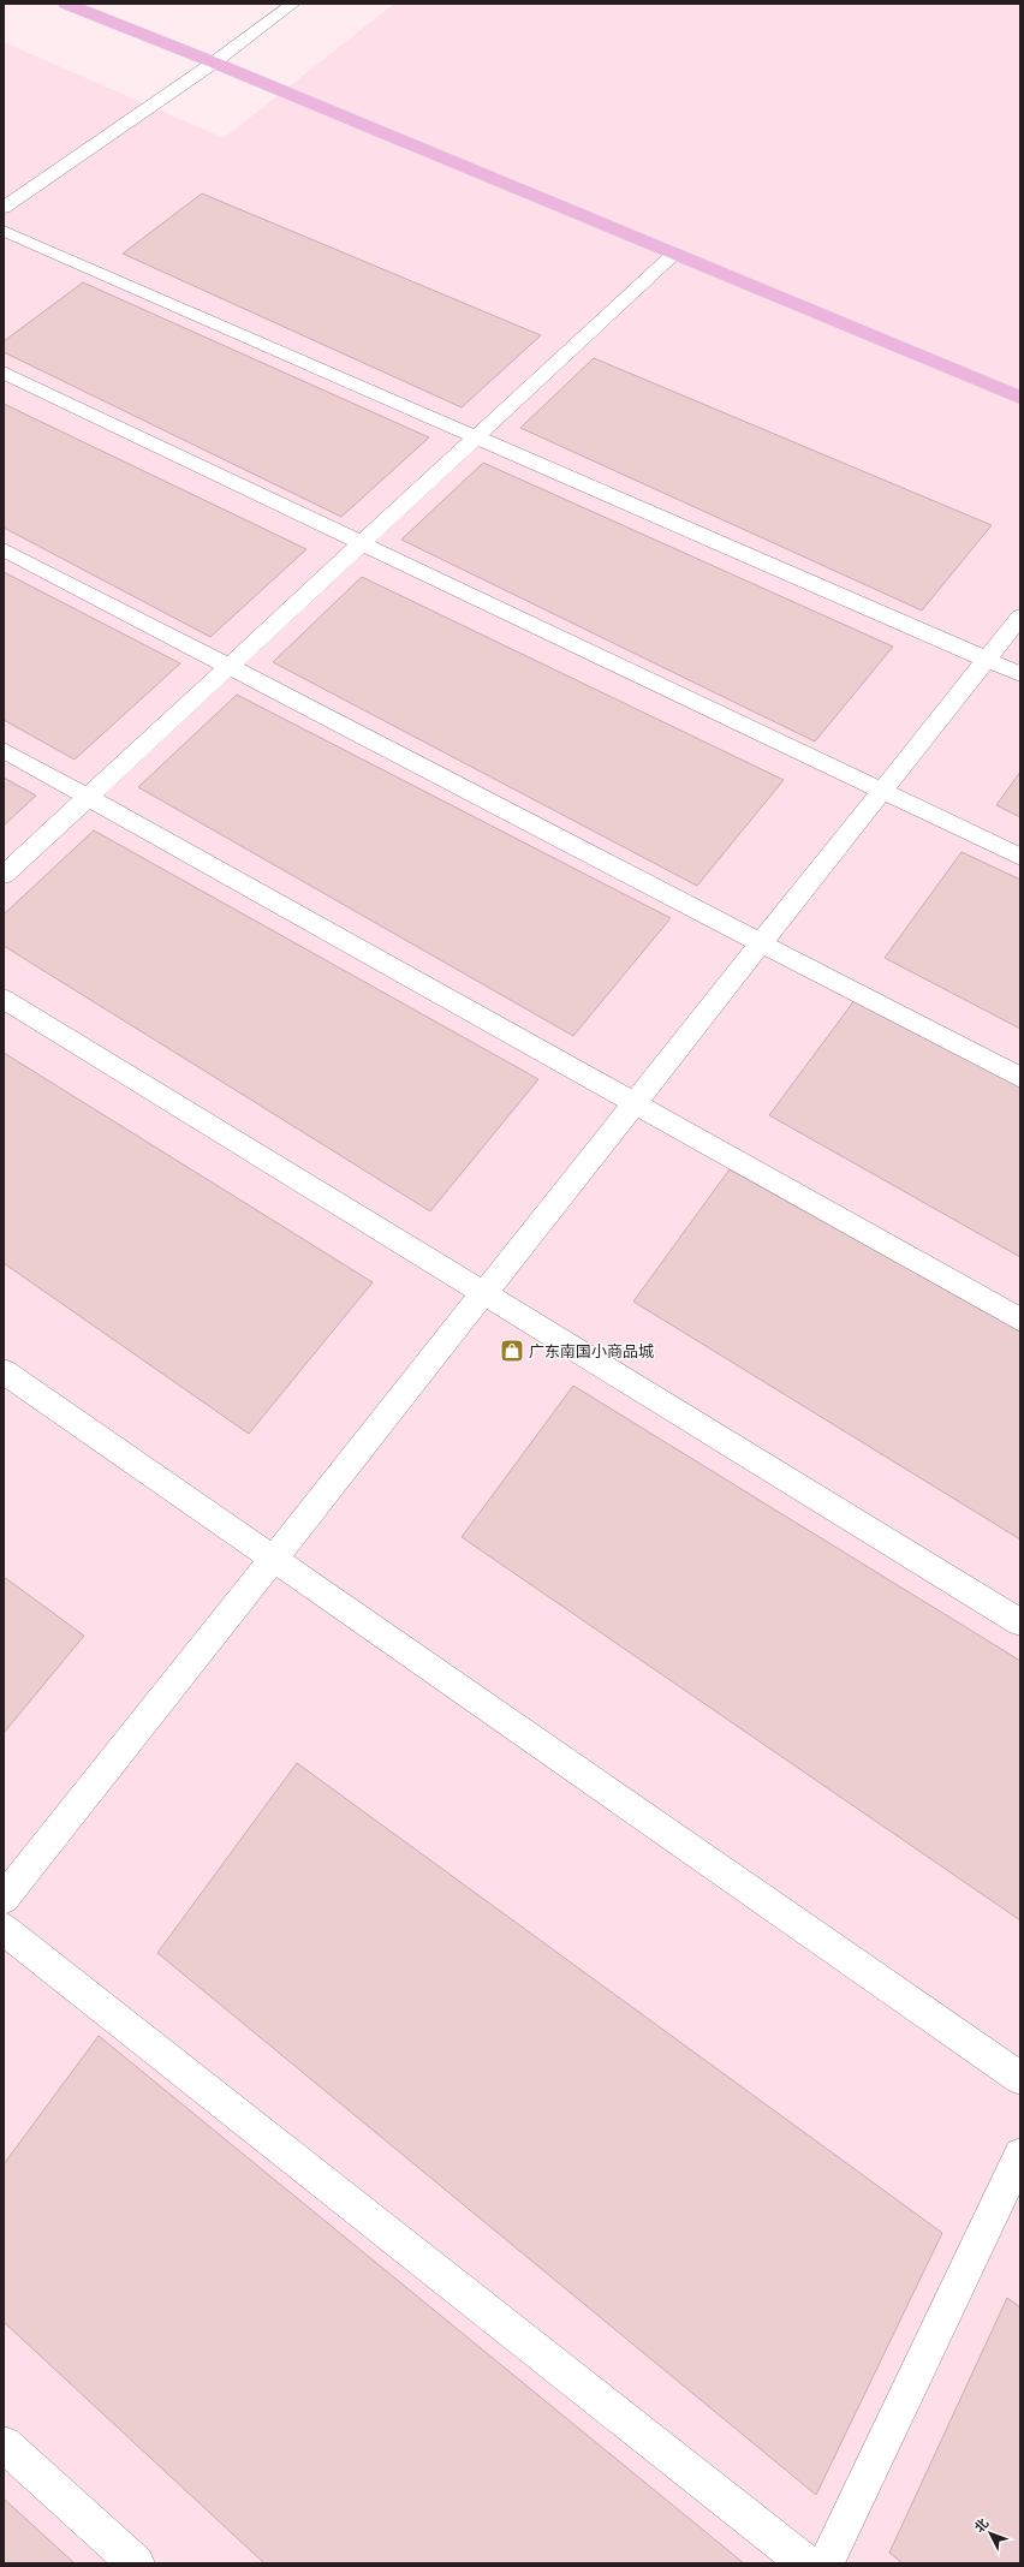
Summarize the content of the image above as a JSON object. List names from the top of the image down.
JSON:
{
  "places": {
    "shop": ["广东南国小商品城"]
  },
  "north": "top left"
}
